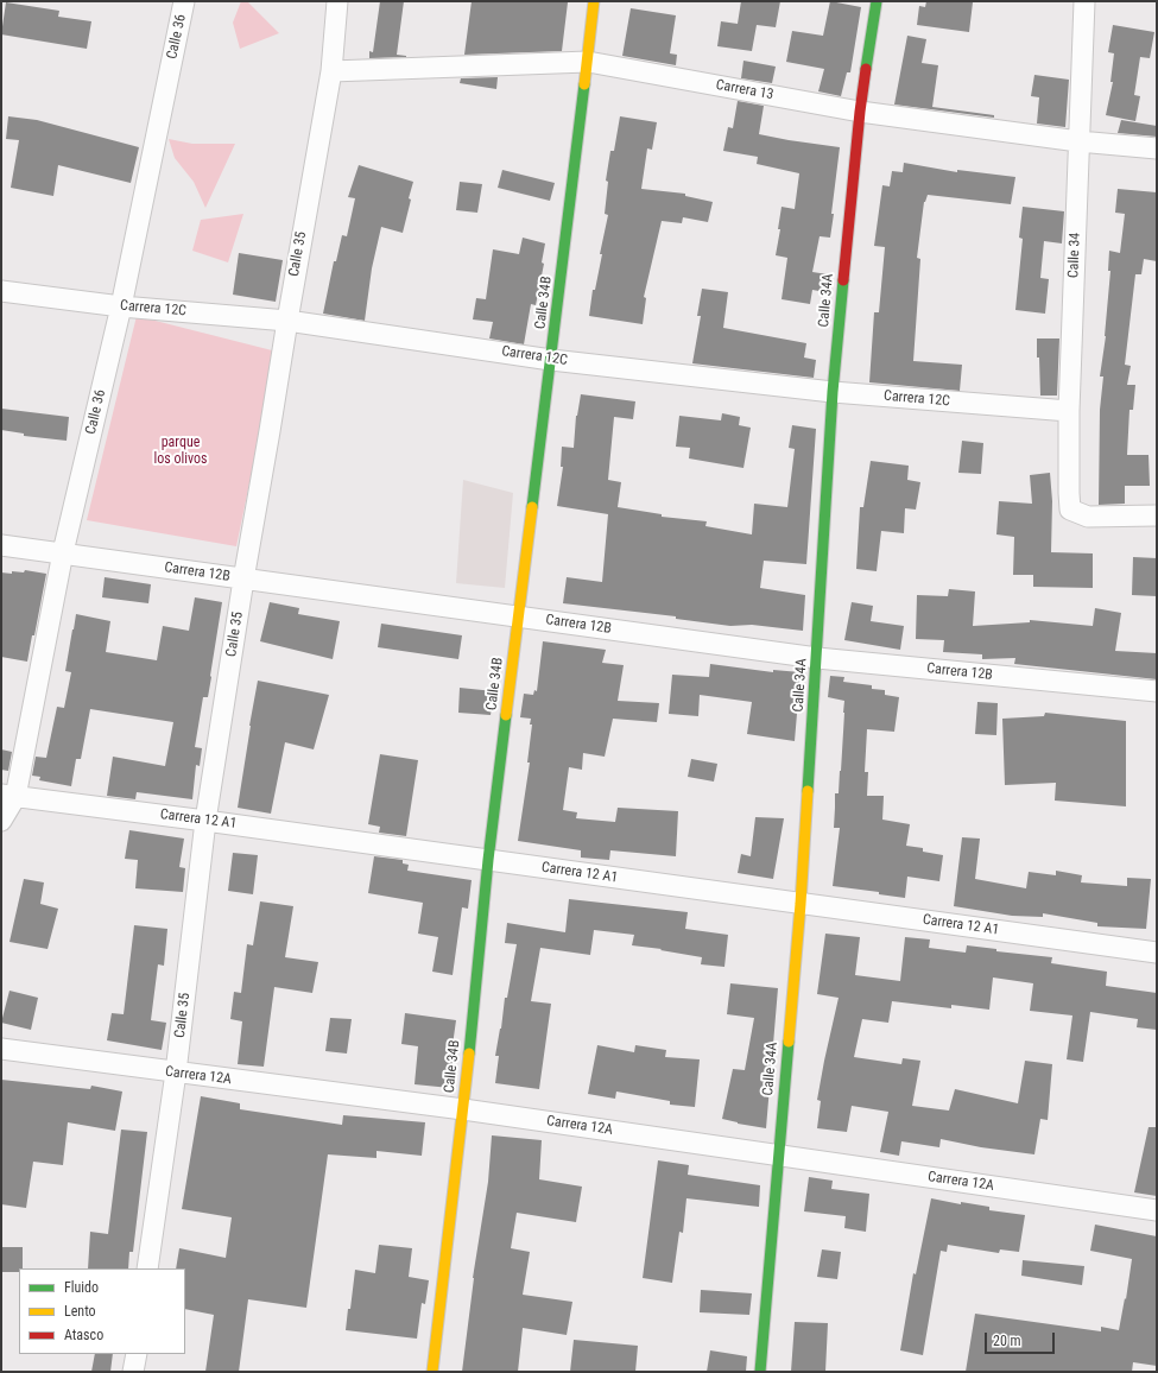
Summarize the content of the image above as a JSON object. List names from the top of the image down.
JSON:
{
  "streets": {
    "street": [
      "Calle 36",
      "Carrera 13",
      "Calle 35",
      "Calle 34",
      "Calle 34A",
      "Calle 34B",
      "Carrera 12C",
      "Carrera 12B",
      "Carrera 12 A1",
      "Carrera 12A"
    ]
  },
  "crossings": [
    ["Calle 36", "Carrera 12C"],
    ["Calle 36", "Carrera 12B"],
    ["Calle 36", "Carrera 12 A1"],
    ["Carrera 13", "Calle 35"],
    ["Carrera 13", "Calle 34"],
    ["Carrera 13", "Calle 34A"],
    ["Carrera 13", "Calle 34B"],
    ["Calle 35", "Carrera 12C"],
    ["Calle 35", "Carrera 12B"],
    ["Calle 35", "Carrera 12 A1"],
    ["Calle 35", "Carrera 12A"],
    ["Calle 34", "Carrera 12C"],
    ["Calle 34A", "Carrera 12C"],
    ["Calle 34A", "Carrera 12B"],
    ["Calle 34A", "Carrera 12 A1"],
    ["Calle 34A", "Carrera 12A"],
    ["Calle 34B", "Carrera 12C"],
    ["Calle 34B", "Carrera 12B"],
    ["Calle 34B", "Carrera 12 A1"],
    ["Calle 34B", "Carrera 12A"]
  ],
  "parks": ["parque los olivos"],
  "legend": ["Fluido", "Lento", "Atasco"],
  "scale_bar": "20 m"
}
